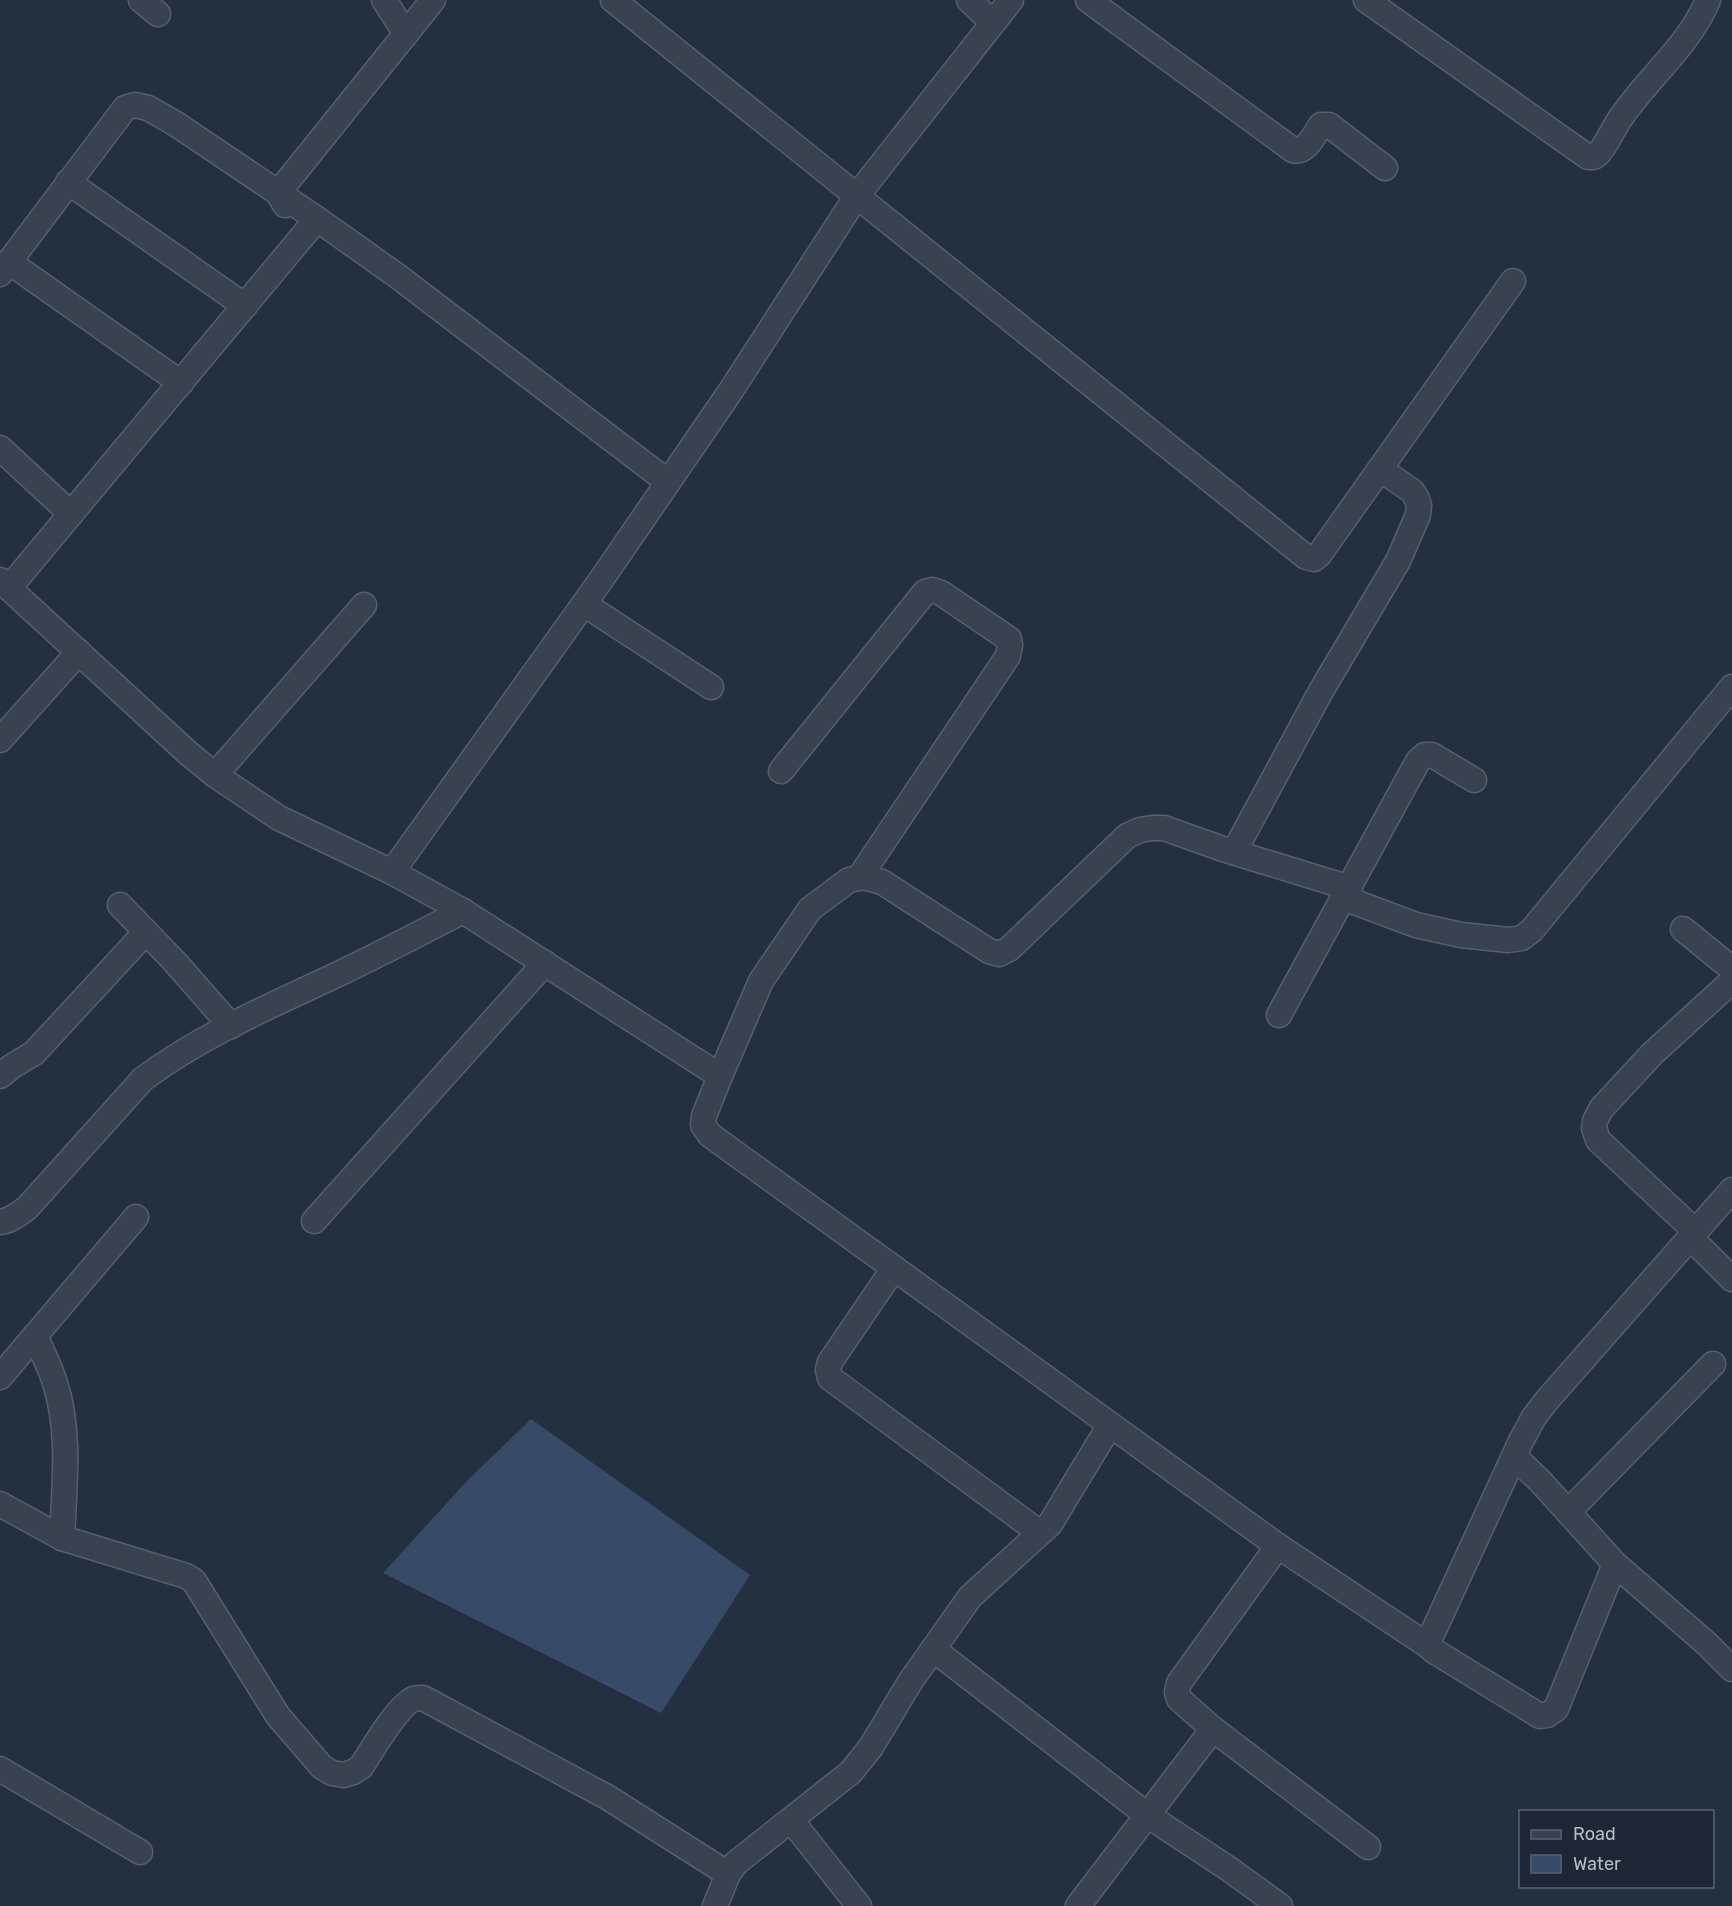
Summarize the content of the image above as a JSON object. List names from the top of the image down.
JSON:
{
  "legend": ["Road", "Water"]
}
